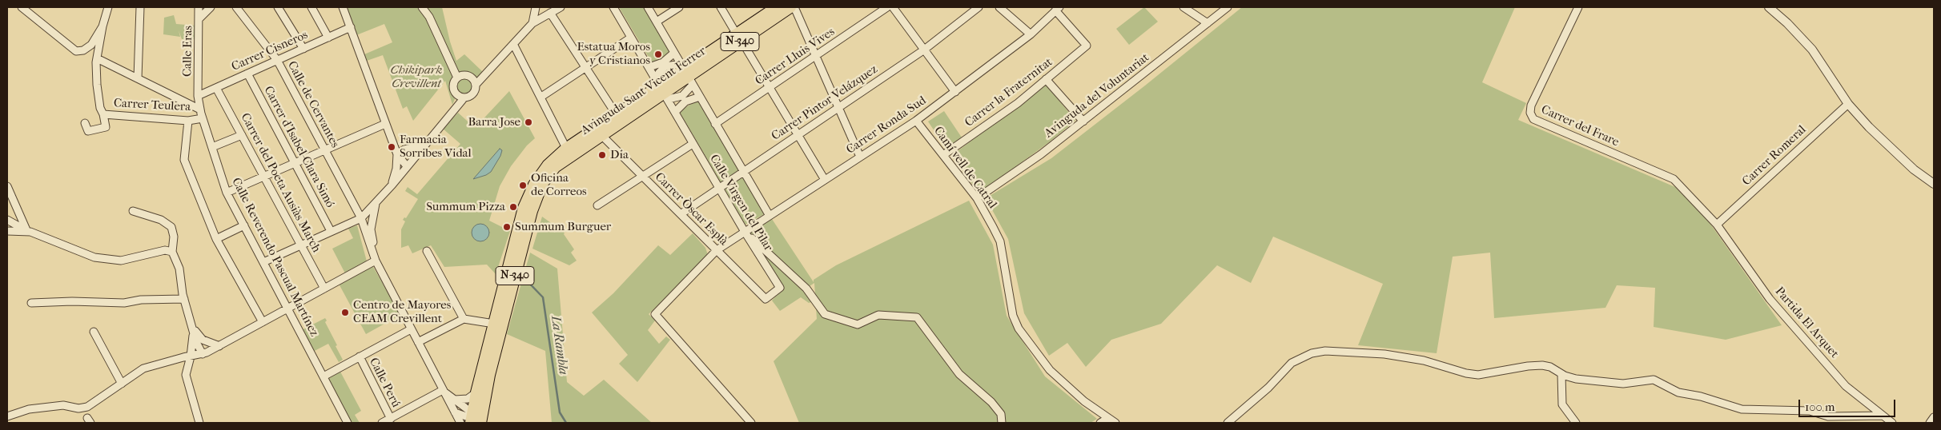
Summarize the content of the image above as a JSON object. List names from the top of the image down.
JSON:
{
  "streets": {
    "highway": ["N-340", "Avinguda Sant Vicent Ferrer"],
    "street": [
      "Calle Eras",
      "Carrer Cisneros",
      "Carrer Lluis Vives",
      "Carrer la Fraternitat",
      "Avinguda del Voluntariat",
      "Carrer Pintor Velázquez",
      "Calle de Cervantes",
      "Carrer Teulera",
      "Carrer Ronda Sud",
      "Carrer del Frare",
      "Carrer d'Isabel-Clara Simó",
      "Carrer Romeral",
      "Camí vell de Catral",
      "Carrer del Poeta Ausiàs March",
      "Calle Virgen del Pilar",
      "Carrer Òscar Esplà",
      "Calle Reverendo Pascual Martínez",
      "Partida El Arquet",
      "Calle Perú"
    ]
  },
  "crossings": [
    ["N-340", "Avinguda Sant Vicent Ferrer"],
    ["Calle Eras", "Carrer Cisneros"],
    ["Calle Eras", "Calle Reverendo Pascual Martínez"],
    ["Carrer Cisneros", "Calle de Cervantes"],
    ["Carrer Cisneros", "Carrer d'Isabel-Clara Simó"],
    ["Carrer Cisneros", "Carrer del Poeta Ausiàs March"],
    ["Carrer Cisneros", "Calle Reverendo Pascual Martínez"],
    ["Carrer Lluis Vives", "Calle Virgen del Pilar"],
    ["Avinguda Sant Vicent Ferrer", "Calle Virgen del Pilar"],
    ["Avinguda Sant Vicent Ferrer", "Carrer Òscar Esplà"],
    ["Carrer la Fraternitat", "Carrer Ronda Sud"],
    ["Carrer la Fraternitat", "Camí vell de Catral"],
    ["Avinguda del Voluntariat", "Camí vell de Catral"],
    ["Carrer Pintor Velázquez", "Calle Virgen del Pilar"],
    ["Carrer Pintor Velázquez", "Carrer Òscar Esplà"],
    ["Carrer Teulera", "Calle Reverendo Pascual Martínez"],
    ["Carrer Ronda Sud", "Camí vell de Catral"],
    ["Carrer Ronda Sud", "Calle Virgen del Pilar"],
    ["Carrer Ronda Sud", "Carrer Òscar Esplà"],
    ["Carrer del Frare", "Carrer Romeral"],
    ["Carrer del Frare", "Partida El Arquet"],
    ["Carrer Romeral", "Partida El Arquet"],
    ["Calle Virgen del Pilar", "Carrer Òscar Esplà"]
  ],
  "water": ["La Rambla"],
  "parks": ["Chikipark Crevillent"],
  "places": [
    "Estatua Moros y Cristianos",
    "Barra Jose",
    "Farmacia Sorribes Vidal",
    "Dia",
    "Oficina de Correos",
    "Summum Pizza",
    "Summum Burguer",
    "Centro de Mayores CEAM Crevillent"
  ],
  "scale_bar": "100 m"
}
